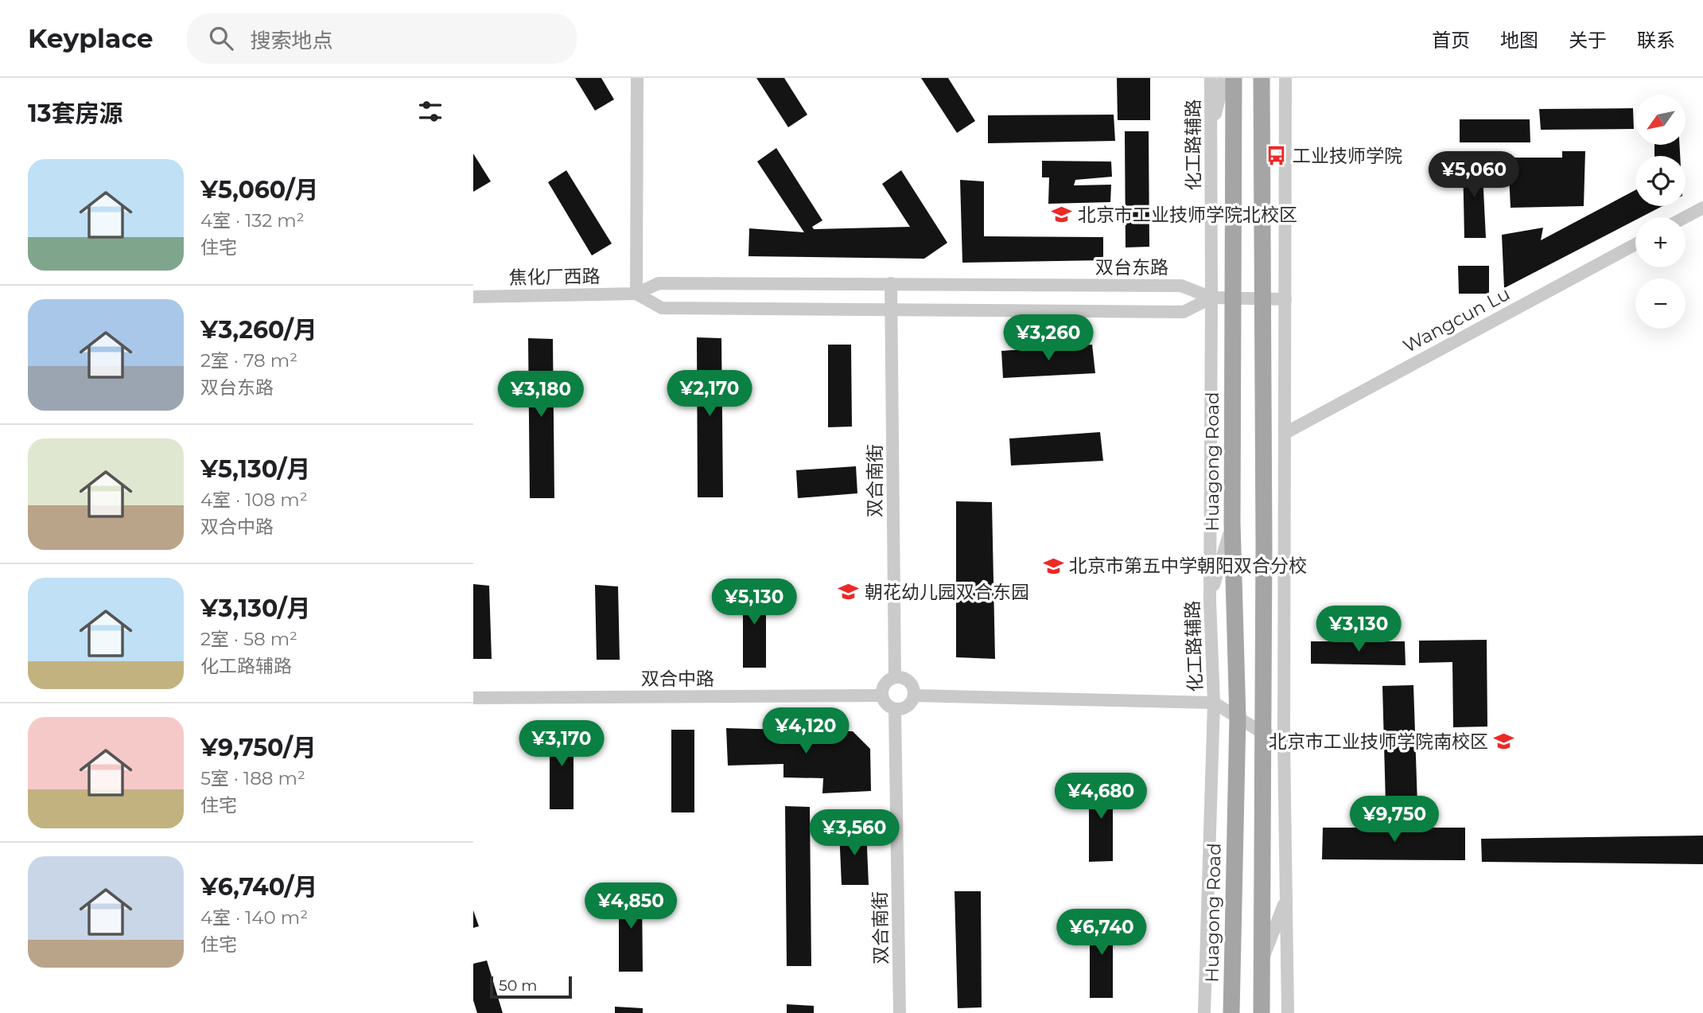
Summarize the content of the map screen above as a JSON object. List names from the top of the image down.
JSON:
{
  "streets": {
    "main road": ["Huagong Road"],
    "street": [
      "化工路辅路",
      "双台东路",
      "焦化厂西路",
      "Wangcun Lu",
      "双合南街",
      "双合中路"
    ]
  },
  "crossings": [
    ["化工路辅路", "双台东路"],
    ["双台东路", "焦化厂西路"],
    ["双台东路", "双合南街"],
    ["双合南街", "双合中路"]
  ],
  "places": {
    "bus stop": ["工业技师学院"],
    "school or university": [
      "北京市工业技师学院北校区",
      "北京市第五中学朝阳双合分校",
      "朝花幼儿园双合东园",
      "北京市工业技师学院南校区"
    ]
  },
  "scale_bar": "50 m",
  "north": "bottom left",
  "page": {
    "header": "Keyplace",
    "search": "搜索地点",
    "nav": [
      "首页",
      "地图",
      "关于",
      "联系"
    ],
    "heading": "13套房源",
    "map_buttons": ["+", "−"],
    "list": [
      {
        "name": "¥5,060/月",
        "note": "4室 · 132 m² · 住宅"
      },
      {
        "name": "¥3,260/月",
        "note": "2室 · 78 m² · 双台东路"
      },
      {
        "name": "¥5,130/月",
        "note": "4室 · 108 m² · 双合中路"
      },
      {
        "name": "¥3,130/月",
        "note": "2室 · 58 m² · 化工路辅路"
      },
      {
        "name": "¥9,750/月",
        "note": "5室 · 188 m² · 住宅"
      },
      {
        "name": "¥6,740/月",
        "note": "4室 · 140 m² · 住宅"
      }
    ],
    "price": [
      "¥5,060",
      "¥3,260",
      "¥2,170",
      "¥3,180",
      "¥5,130",
      "¥3,130",
      "¥4,120",
      "¥3,170",
      "¥4,680",
      "¥9,750",
      "¥3,560",
      "¥4,850",
      "¥6,740"
    ],
    "scale": "50 m"
  }
}
